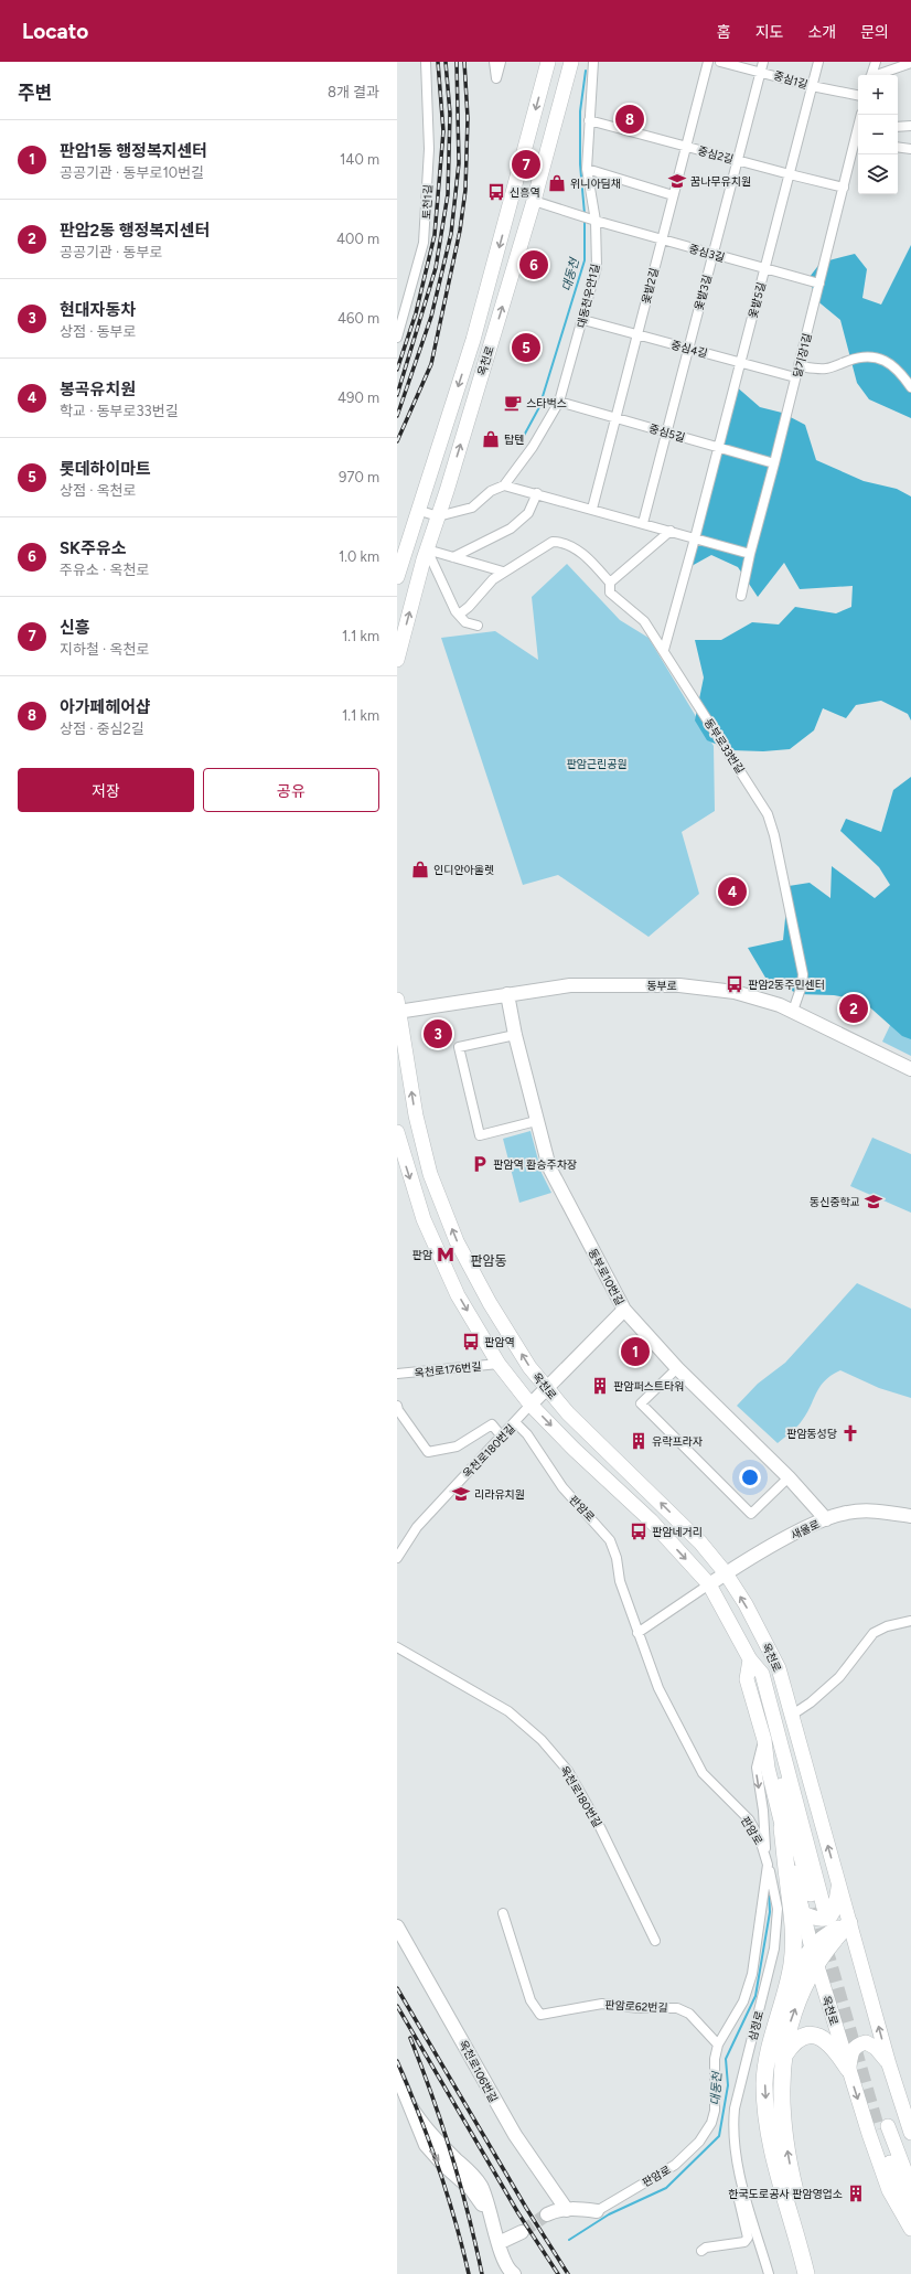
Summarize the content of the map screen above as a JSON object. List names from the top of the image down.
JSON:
{
  "streets": {
    "main road": ["옥천로"],
    "street": [
      "중심1길",
      "중심2길",
      "토천1길",
      "중심3길",
      "옻밭2길",
      "옻밭3길",
      "대동천우안1길",
      "옻밭5길",
      "중심4길",
      "달기장1길",
      "중심5길",
      "동부로33번길",
      "동부로",
      "동부로10번길",
      "옥천로176번길",
      "옥천로180번길",
      "판암로",
      "새울로",
      "판암로62번길",
      "삼정로",
      "옥천로106번길"
    ]
  },
  "crossings": [
    ["중심1길", "옻밭3길"],
    ["중심1길", "옻밭5길"],
    ["중심2길", "옻밭2길"],
    ["중심2길", "옻밭3길"],
    ["중심2길", "대동천우안1길"],
    ["중심2길", "옻밭5길"],
    ["중심2길", "달기장1길"],
    ["중심3길", "옻밭2길"],
    ["중심3길", "옻밭3길"],
    ["중심3길", "대동천우안1길"],
    ["중심3길", "옻밭5길"],
    ["중심3길", "달기장1길"],
    ["중심3길", "옥천로"],
    ["옻밭2길", "중심4길"],
    ["옻밭2길", "중심5길"],
    ["옻밭3길", "중심4길"],
    ["옻밭3길", "중심5길"],
    ["대동천우안1길", "중심4길"],
    ["대동천우안1길", "중심5길"],
    ["옻밭5길", "중심4길"],
    ["옻밭5길", "중심5길"],
    ["옻밭5길", "동부로33번길"],
    ["중심4길", "달기장1길"],
    ["달기장1길", "중심5길"],
    ["옥천로", "동부로"],
    ["옥천로", "옥천로176번길"],
    ["옥천로", "옥천로180번길"],
    ["옥천로", "새울로"],
    ["옥천로", "삼정로"],
    ["동부로33번길", "동부로"],
    ["동부로", "동부로10번길"],
    ["동부로10번길", "새울로"],
    ["옥천로180번길", "판암로"],
    ["판암로", "판암로62번길"],
    ["판암로", "삼정로"]
  ],
  "districts": ["판암동"],
  "water": ["대동천"],
  "parks": ["판암근린공원"],
  "places": {
    "school or university": ["꿈나무유치원", "동신중학교", "리라유치원"],
    "shop": ["위니아딤채", "탑텐", "인디안아울렛"],
    "bus stop": [
      "신흥역",
      "판암2동주민센터",
      "판암역",
      "판암네거리"
    ],
    "cafe": ["스타벅스"],
    "parking": ["판암역 환승주차장"],
    "metro station": ["판암"],
    "building": ["판암퍼스트타워", "유락프라자", "한국도로공사 판암영업소"],
    "church": ["판암동성당"]
  },
  "page": {
    "header": "Locato",
    "nav": [
      "홈",
      "지도",
      "소개",
      "문의"
    ],
    "heading": ["주변", "8개 결과"],
    "map_buttons": ["+", "−"],
    "pins": [
      "8",
      "7",
      "6",
      "5",
      "4",
      "2",
      "3",
      "1"
    ],
    "list": [
      {
        "mark": "1",
        "name": "판암1동 행정복지센터",
        "note": "공공기관 · 동부로10번길",
        "value": "140 m"
      },
      {
        "mark": "2",
        "name": "판암2동 행정복지센터",
        "note": "공공기관 · 동부로",
        "value": "400 m"
      },
      {
        "mark": "3",
        "name": "현대자동차",
        "note": "상점 · 동부로",
        "value": "460 m"
      },
      {
        "mark": "4",
        "name": "봉곡유치원",
        "note": "학교 · 동부로33번길",
        "value": "490 m"
      },
      {
        "mark": "5",
        "name": "롯데하이마트",
        "note": "상점 · 옥천로",
        "value": "970 m"
      },
      {
        "mark": "6",
        "name": "SK주유소",
        "note": "주유소 · 옥천로",
        "value": "1.0 km"
      },
      {
        "mark": "7",
        "name": "신흥",
        "note": "지하철 · 옥천로",
        "value": "1.1 km"
      },
      {
        "mark": "8",
        "name": "아가페헤어샵",
        "note": "상점 · 중심2길",
        "value": "1.1 km"
      }
    ],
    "buttons": ["저장", "공유"]
  }
}
